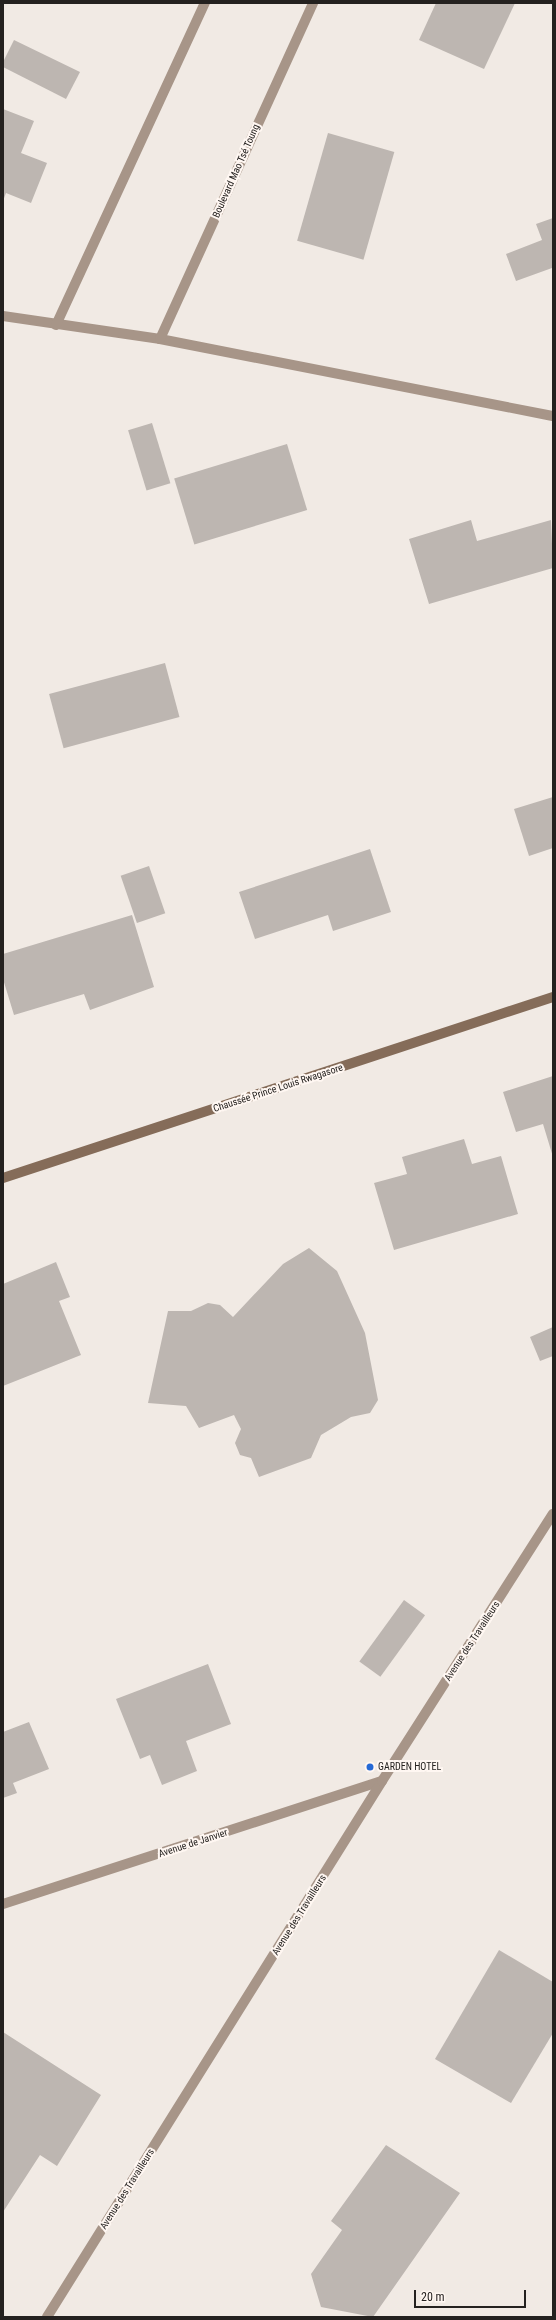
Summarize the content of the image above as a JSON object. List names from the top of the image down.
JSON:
{
  "streets": {
    "street": [
      "Boulevard Mao Tsé Toung",
      "Chaussée Prince Louis Rwagasore",
      "Avenue des Travailleurs",
      "Avenue de Janvier"
    ]
  },
  "crossings": [
    ["Avenue des Travailleurs", "Avenue de Janvier"]
  ],
  "places": ["GARDEN HOTEL"],
  "scale_bar": "20 m"
}
